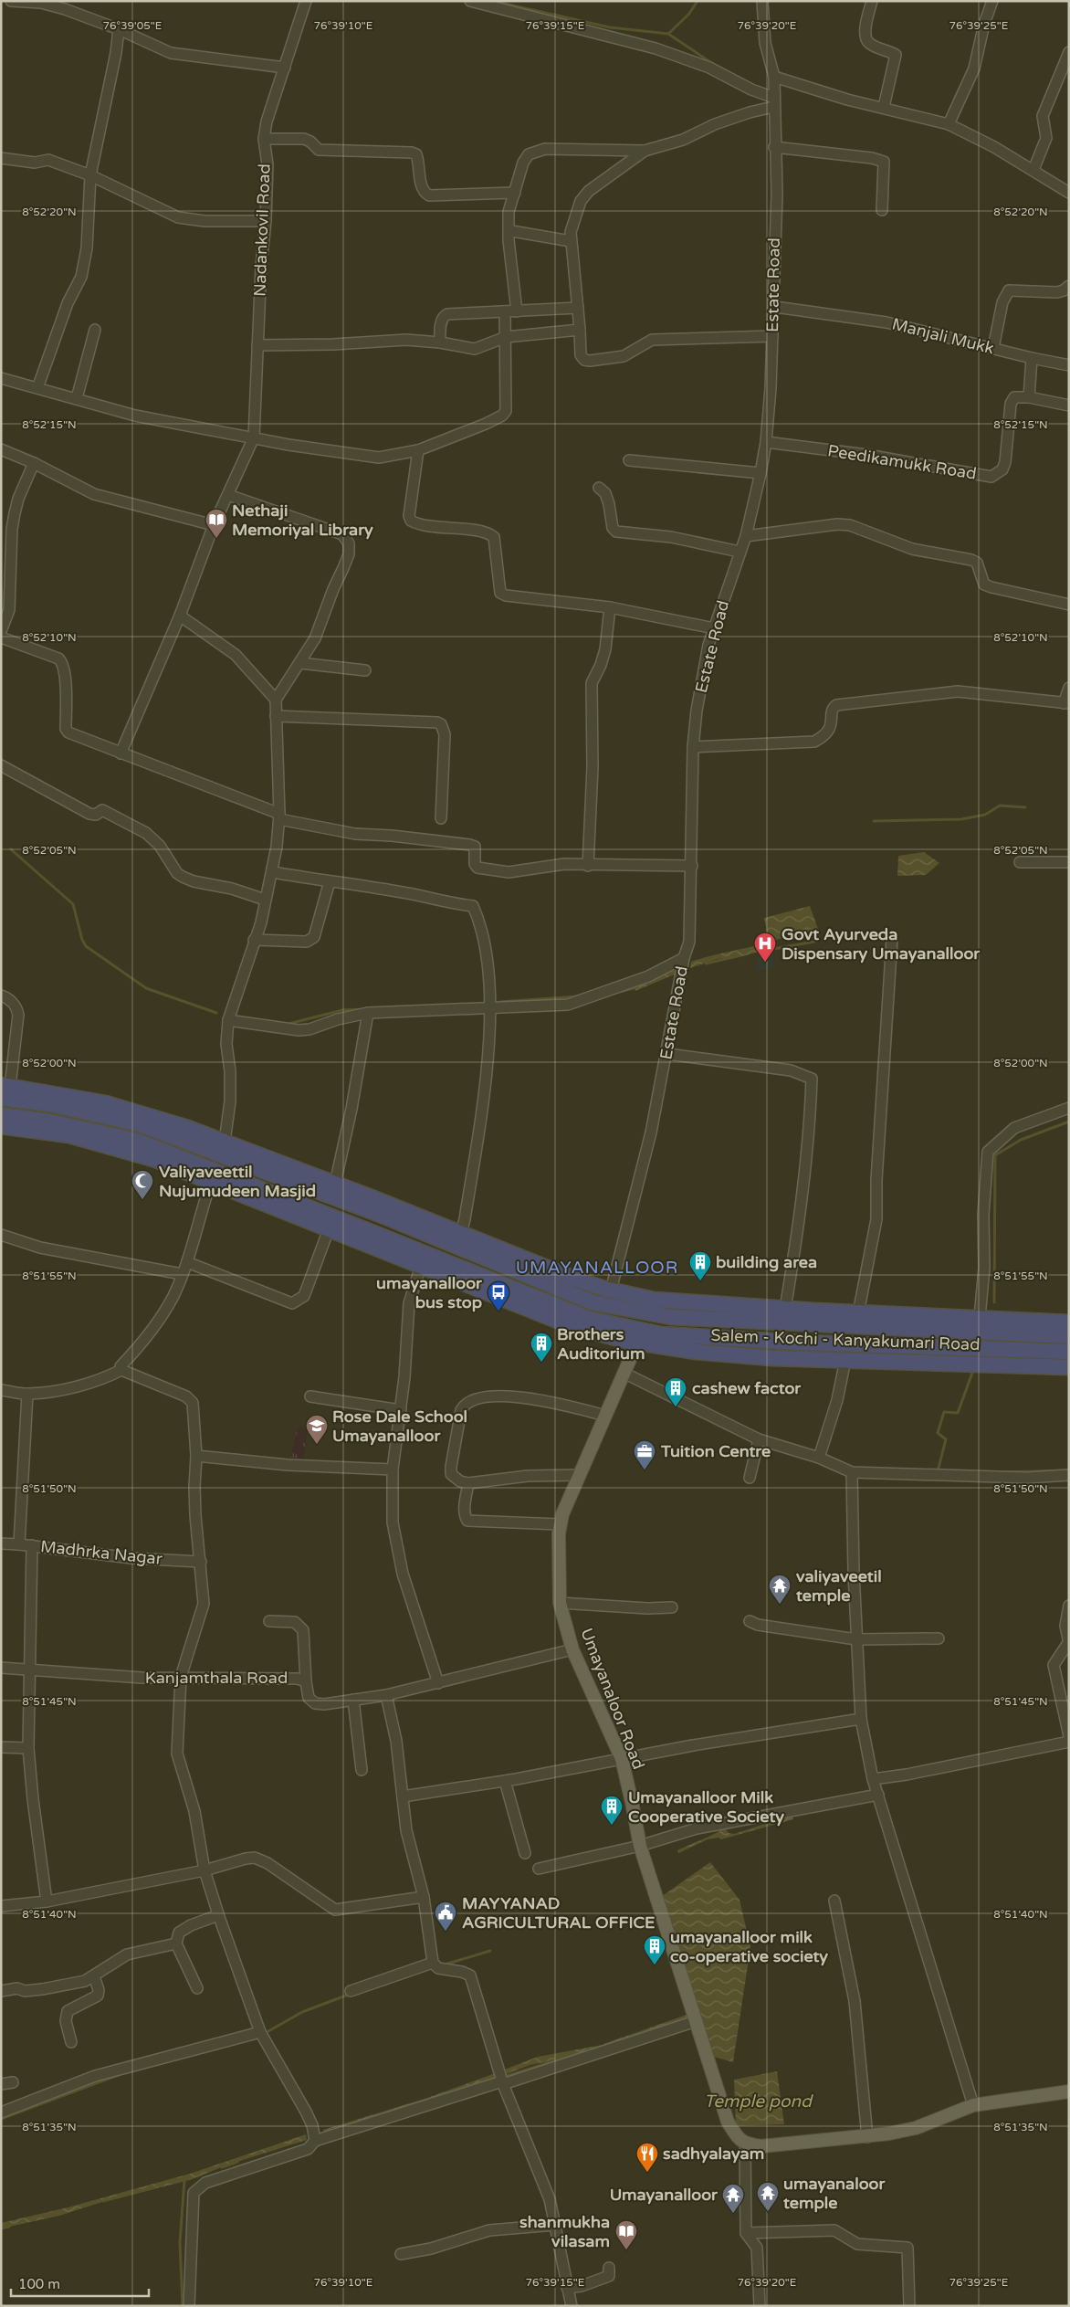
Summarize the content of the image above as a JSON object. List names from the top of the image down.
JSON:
{
  "streets": {
    "highway": ["Salem - Kochi - Kanyakumari Road"],
    "main road": ["Umayanaloor Road"],
    "street": [
      "Nadankovil Road",
      "Estate Road",
      "Manjali Mukk",
      "Peedikamukk Road",
      "Madhrka Nagar",
      "Kanjamthala Road"
    ]
  },
  "crossings": [
    ["Estate Road", "Manjali Mukk"],
    ["Estate Road", "Peedikamukk Road"],
    ["Estate Road", "Salem - Kochi - Kanyakumari Road"],
    ["Salem - Kochi - Kanyakumari Road", "Umayanaloor Road"],
    ["Kanjamthala Road", "Umayanaloor Road"]
  ],
  "districts": ["UMAYANALLOOR"],
  "water": ["Temple pond"],
  "places": {
    "library": ["Nethaji Memoriyal Library", "shanmukha vilasam"],
    "hospital": ["Govt Ayurveda Dispensary Umayanalloor"],
    "mosque": ["Valiyaveettil Nujumudeen Masjid"],
    "building": [
      "building area",
      "Brothers Auditorium",
      "cashew factor",
      "Umayanalloor Milk Cooperative Society",
      "umayanalloor milk co-operative society"
    ],
    "bus stop": ["umayanalloor bus stop"],
    "school or university": ["Rose Dale School Umayanalloor"],
    "office": ["Tuition Centre"],
    "temple": ["valiyaveetil temple", "umayanaloor temple", "Umayanalloor"],
    "public building": ["MAYYANAD AGRICULTURAL OFFICE"],
    "restaurant": ["sadhyalayam"]
  },
  "scale_bar": "100 m",
  "coordinates": [
    "76°39'05\"E",
    "76°39'10\"E",
    "76°39'15\"E",
    "76°39'20\"E",
    "76°39'25\"E",
    "8°52'20\"N",
    "8°52'15\"N",
    "8°52'10\"N",
    "8°52'05\"N",
    "8°52'00\"N",
    "8°51'55\"N",
    "8°51'50\"N",
    "8°51'45\"N",
    "8°51'40\"N",
    "8°51'35\"N"
  ]
}
